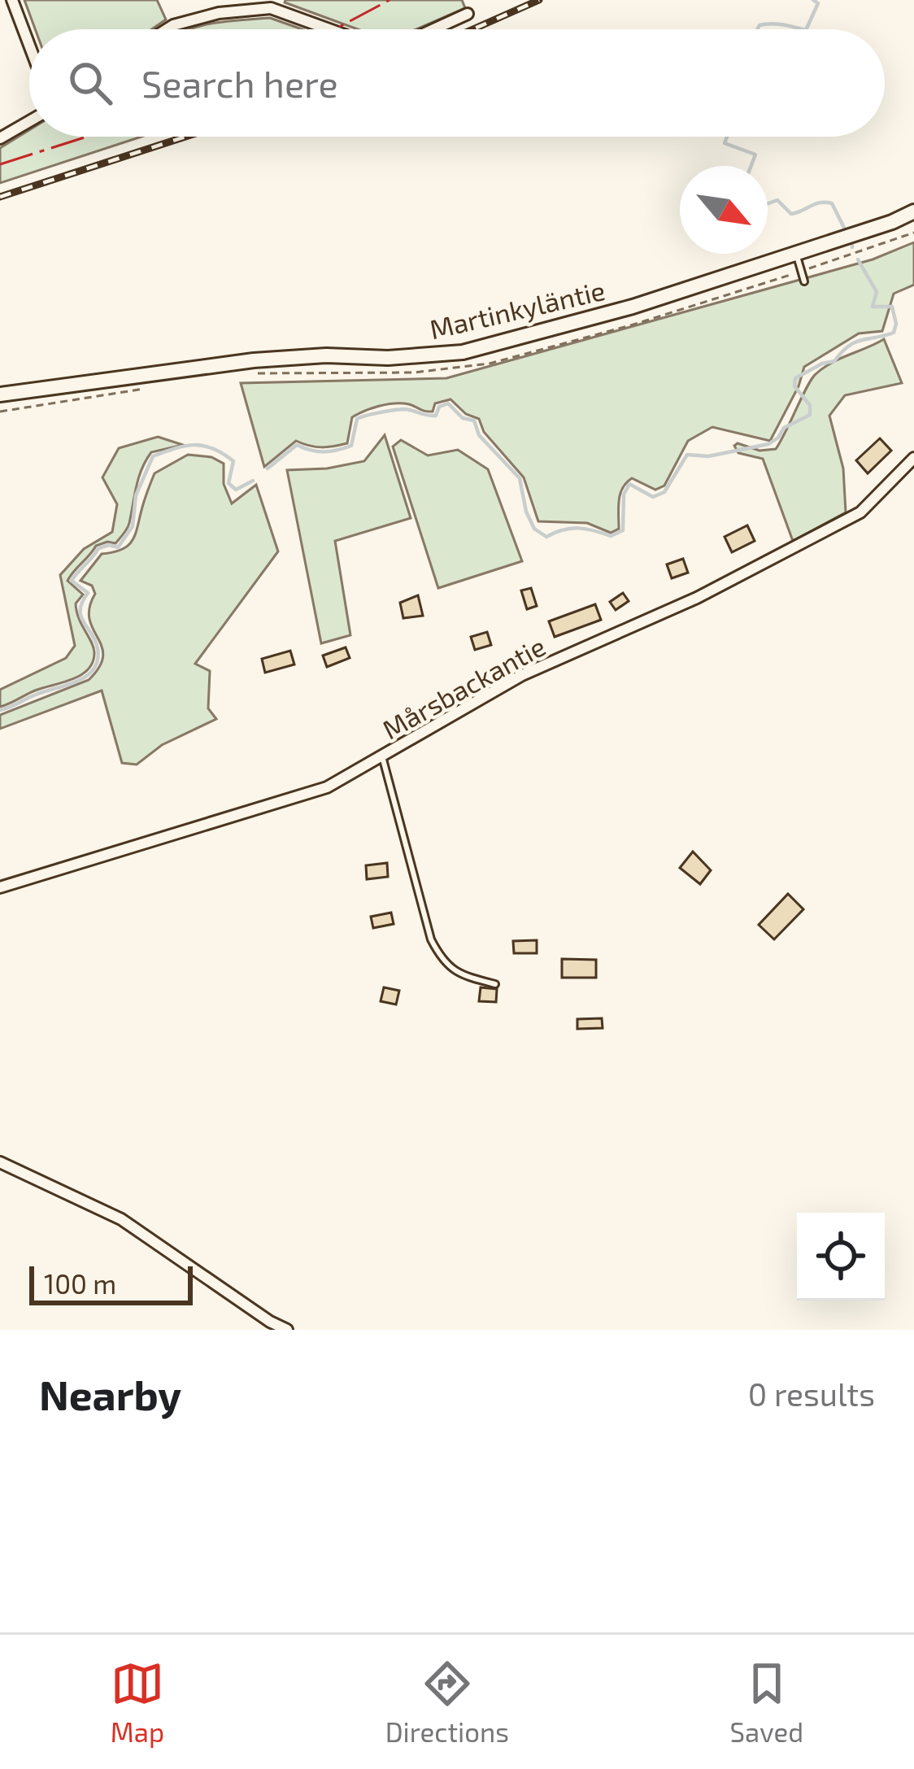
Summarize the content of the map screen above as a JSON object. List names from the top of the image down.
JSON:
{
  "streets": {
    "street": ["Martinkyläntie", "Mårsbackantie"]
  },
  "scale_bar": "100 m",
  "north": "bottom right",
  "page": {
    "search": "Search here",
    "scale": "100 m",
    "heading": ["Nearby", "0 results"],
    "nav": ["Map", "Directions", "Saved"]
  }
}
